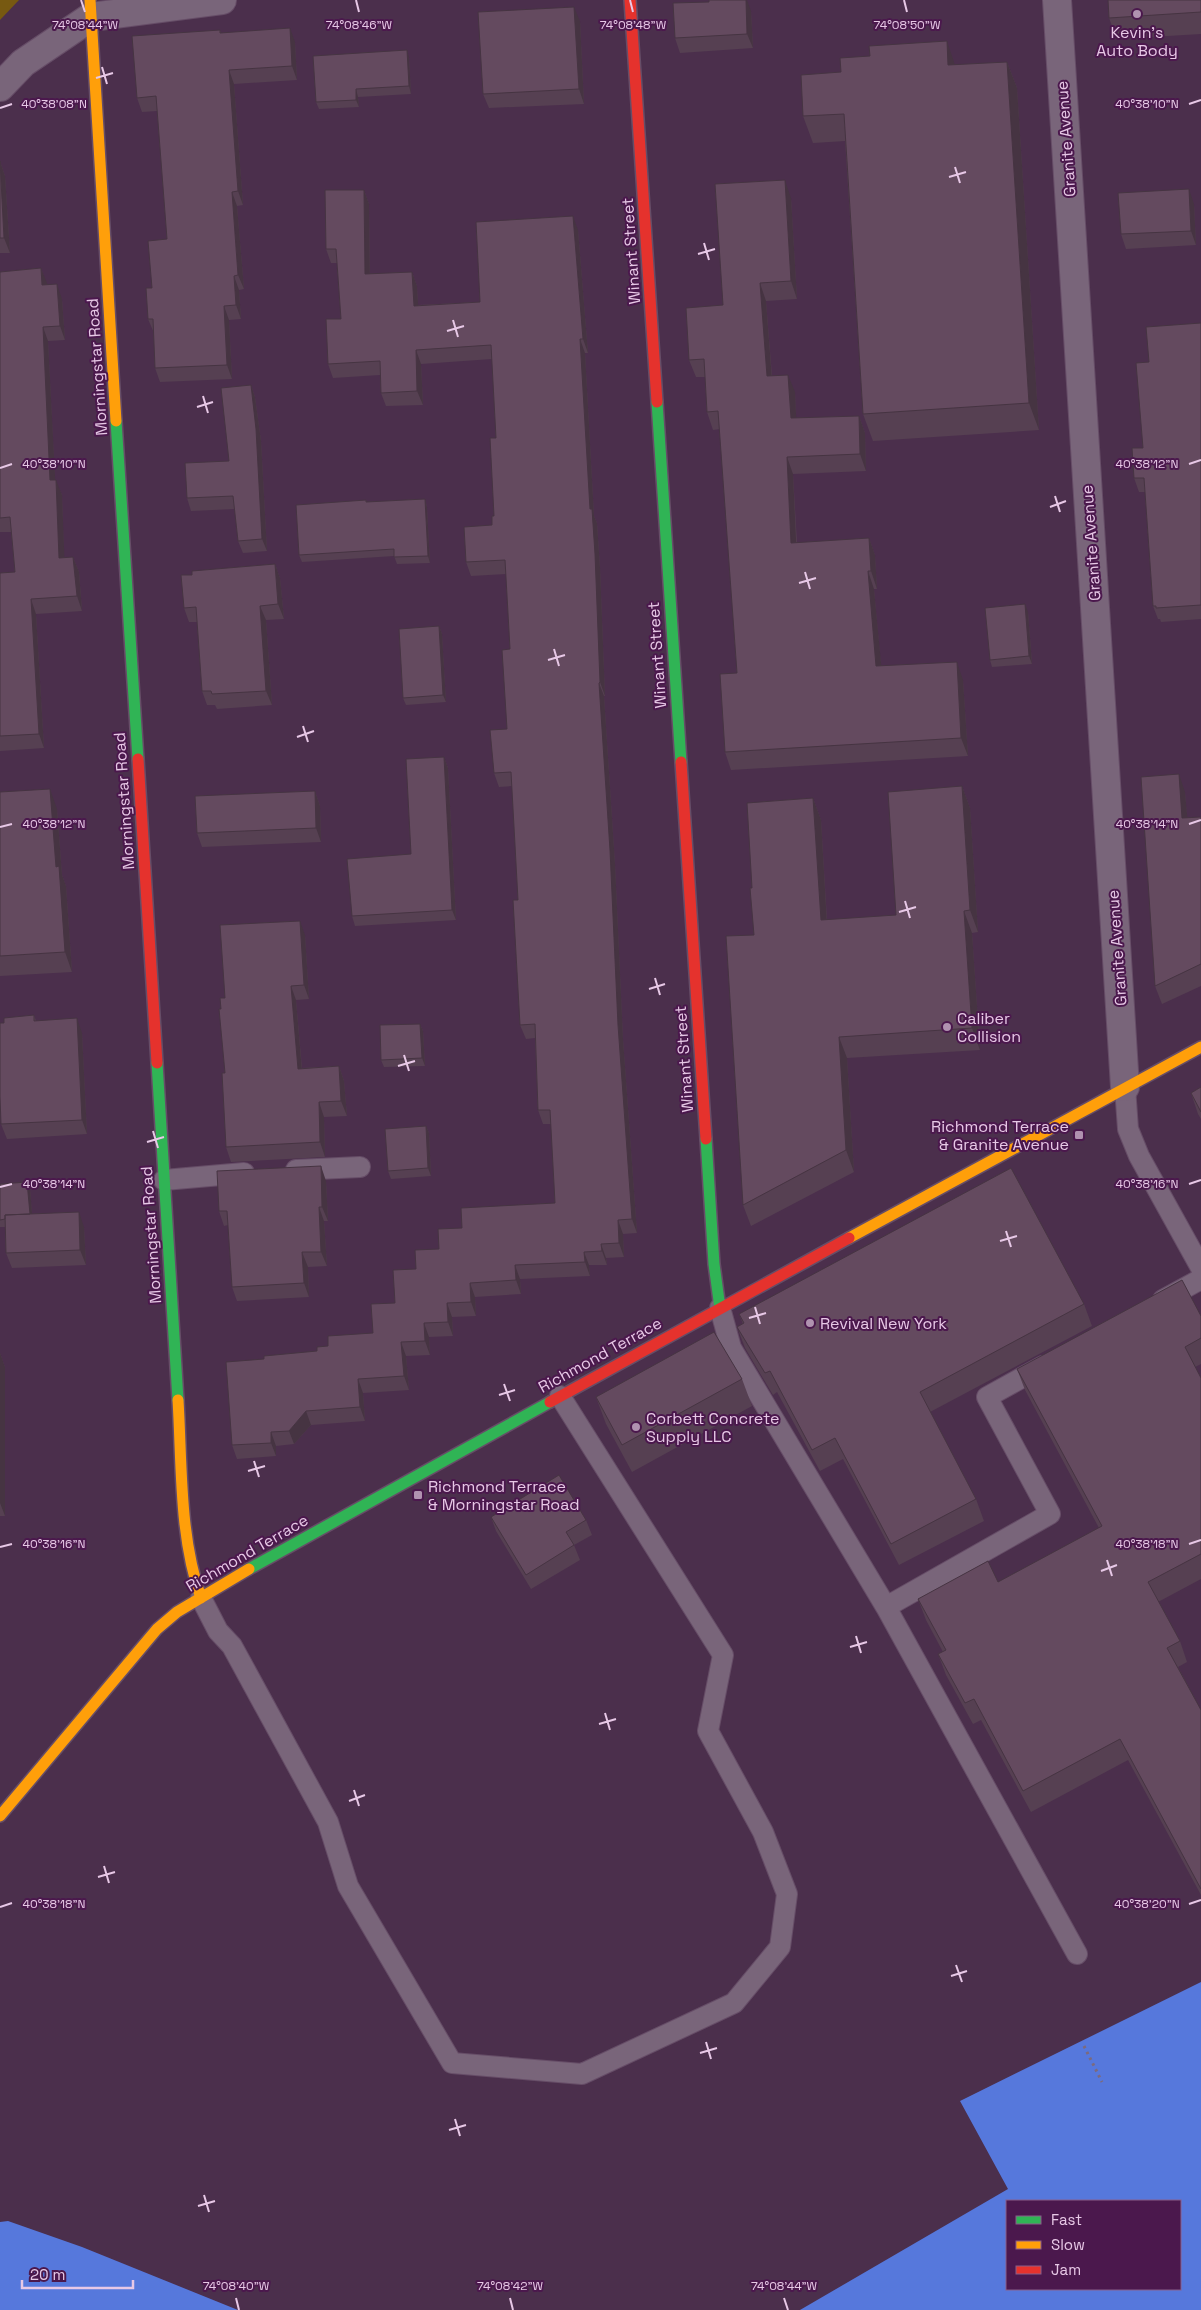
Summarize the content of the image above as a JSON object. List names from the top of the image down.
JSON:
{
  "streets": {
    "street": [
      "Granite Avenue",
      "Winant Street",
      "Morningstar Road",
      "Richmond Terrace"
    ]
  },
  "crossings": [
    ["Granite Avenue", "Richmond Terrace"],
    ["Winant Street", "Richmond Terrace"],
    ["Morningstar Road", "Richmond Terrace"]
  ],
  "places": {
    "other": [
      "Kevin’s Auto Body",
      "Caliber Collision",
      "Revival New York",
      "Corbett Concrete Supply LLC"
    ],
    "transit": ["Richmond Terrace & Granite Avenue", "Richmond Terrace & Morningstar Road"]
  },
  "legend": ["Fast", "Slow", "Jam"],
  "scale_bar": "20 m",
  "coordinates": [
    "74°08'44\"W",
    "74°08'46\"W",
    "74°08'48\"W",
    "74°08'50\"W",
    "40°38'08\"N",
    "40°38'10\"N",
    "40°38'12\"N",
    "40°38'14\"N",
    "40°38'16\"N",
    "40°38'18\"N",
    "40°38'20\"N",
    "74°08'40\"W",
    "74°08'42\"W"
  ]
}
